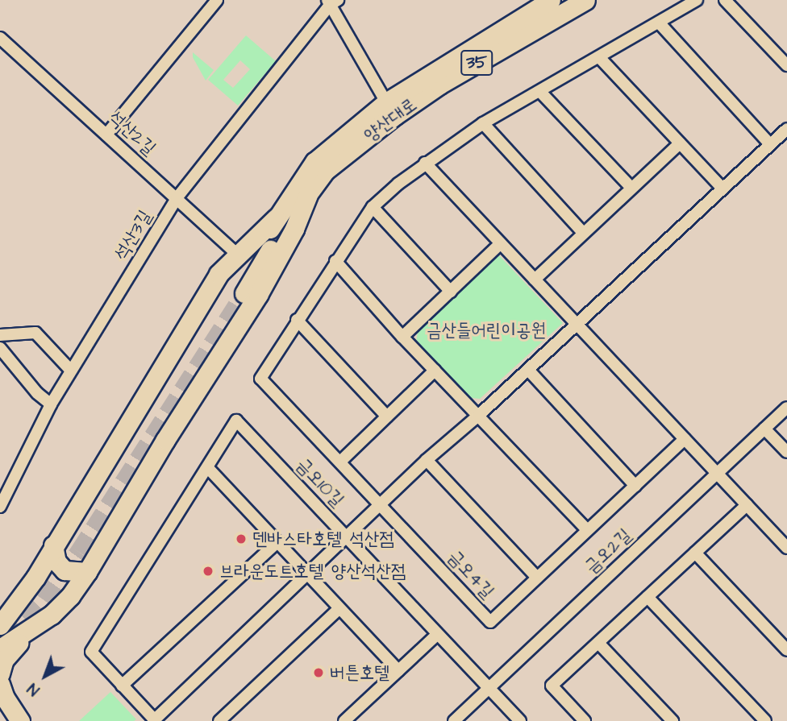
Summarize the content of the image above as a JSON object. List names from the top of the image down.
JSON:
{
  "streets": {
    "main road": ["35", "양산대로"],
    "street": [
      "석산2길",
      "석산3길",
      "금오10길",
      "금오2길",
      "금오4길"
    ]
  },
  "crossings": [
    ["석산2길", "석산3길"],
    ["금오10길", "금오2길"]
  ],
  "parks": ["금산들어린이공원"],
  "places": ["덴바스타호텔 석산점", "브라운도트호텔 양산석산점", "버튼호텔"],
  "north": "bottom left"
}
